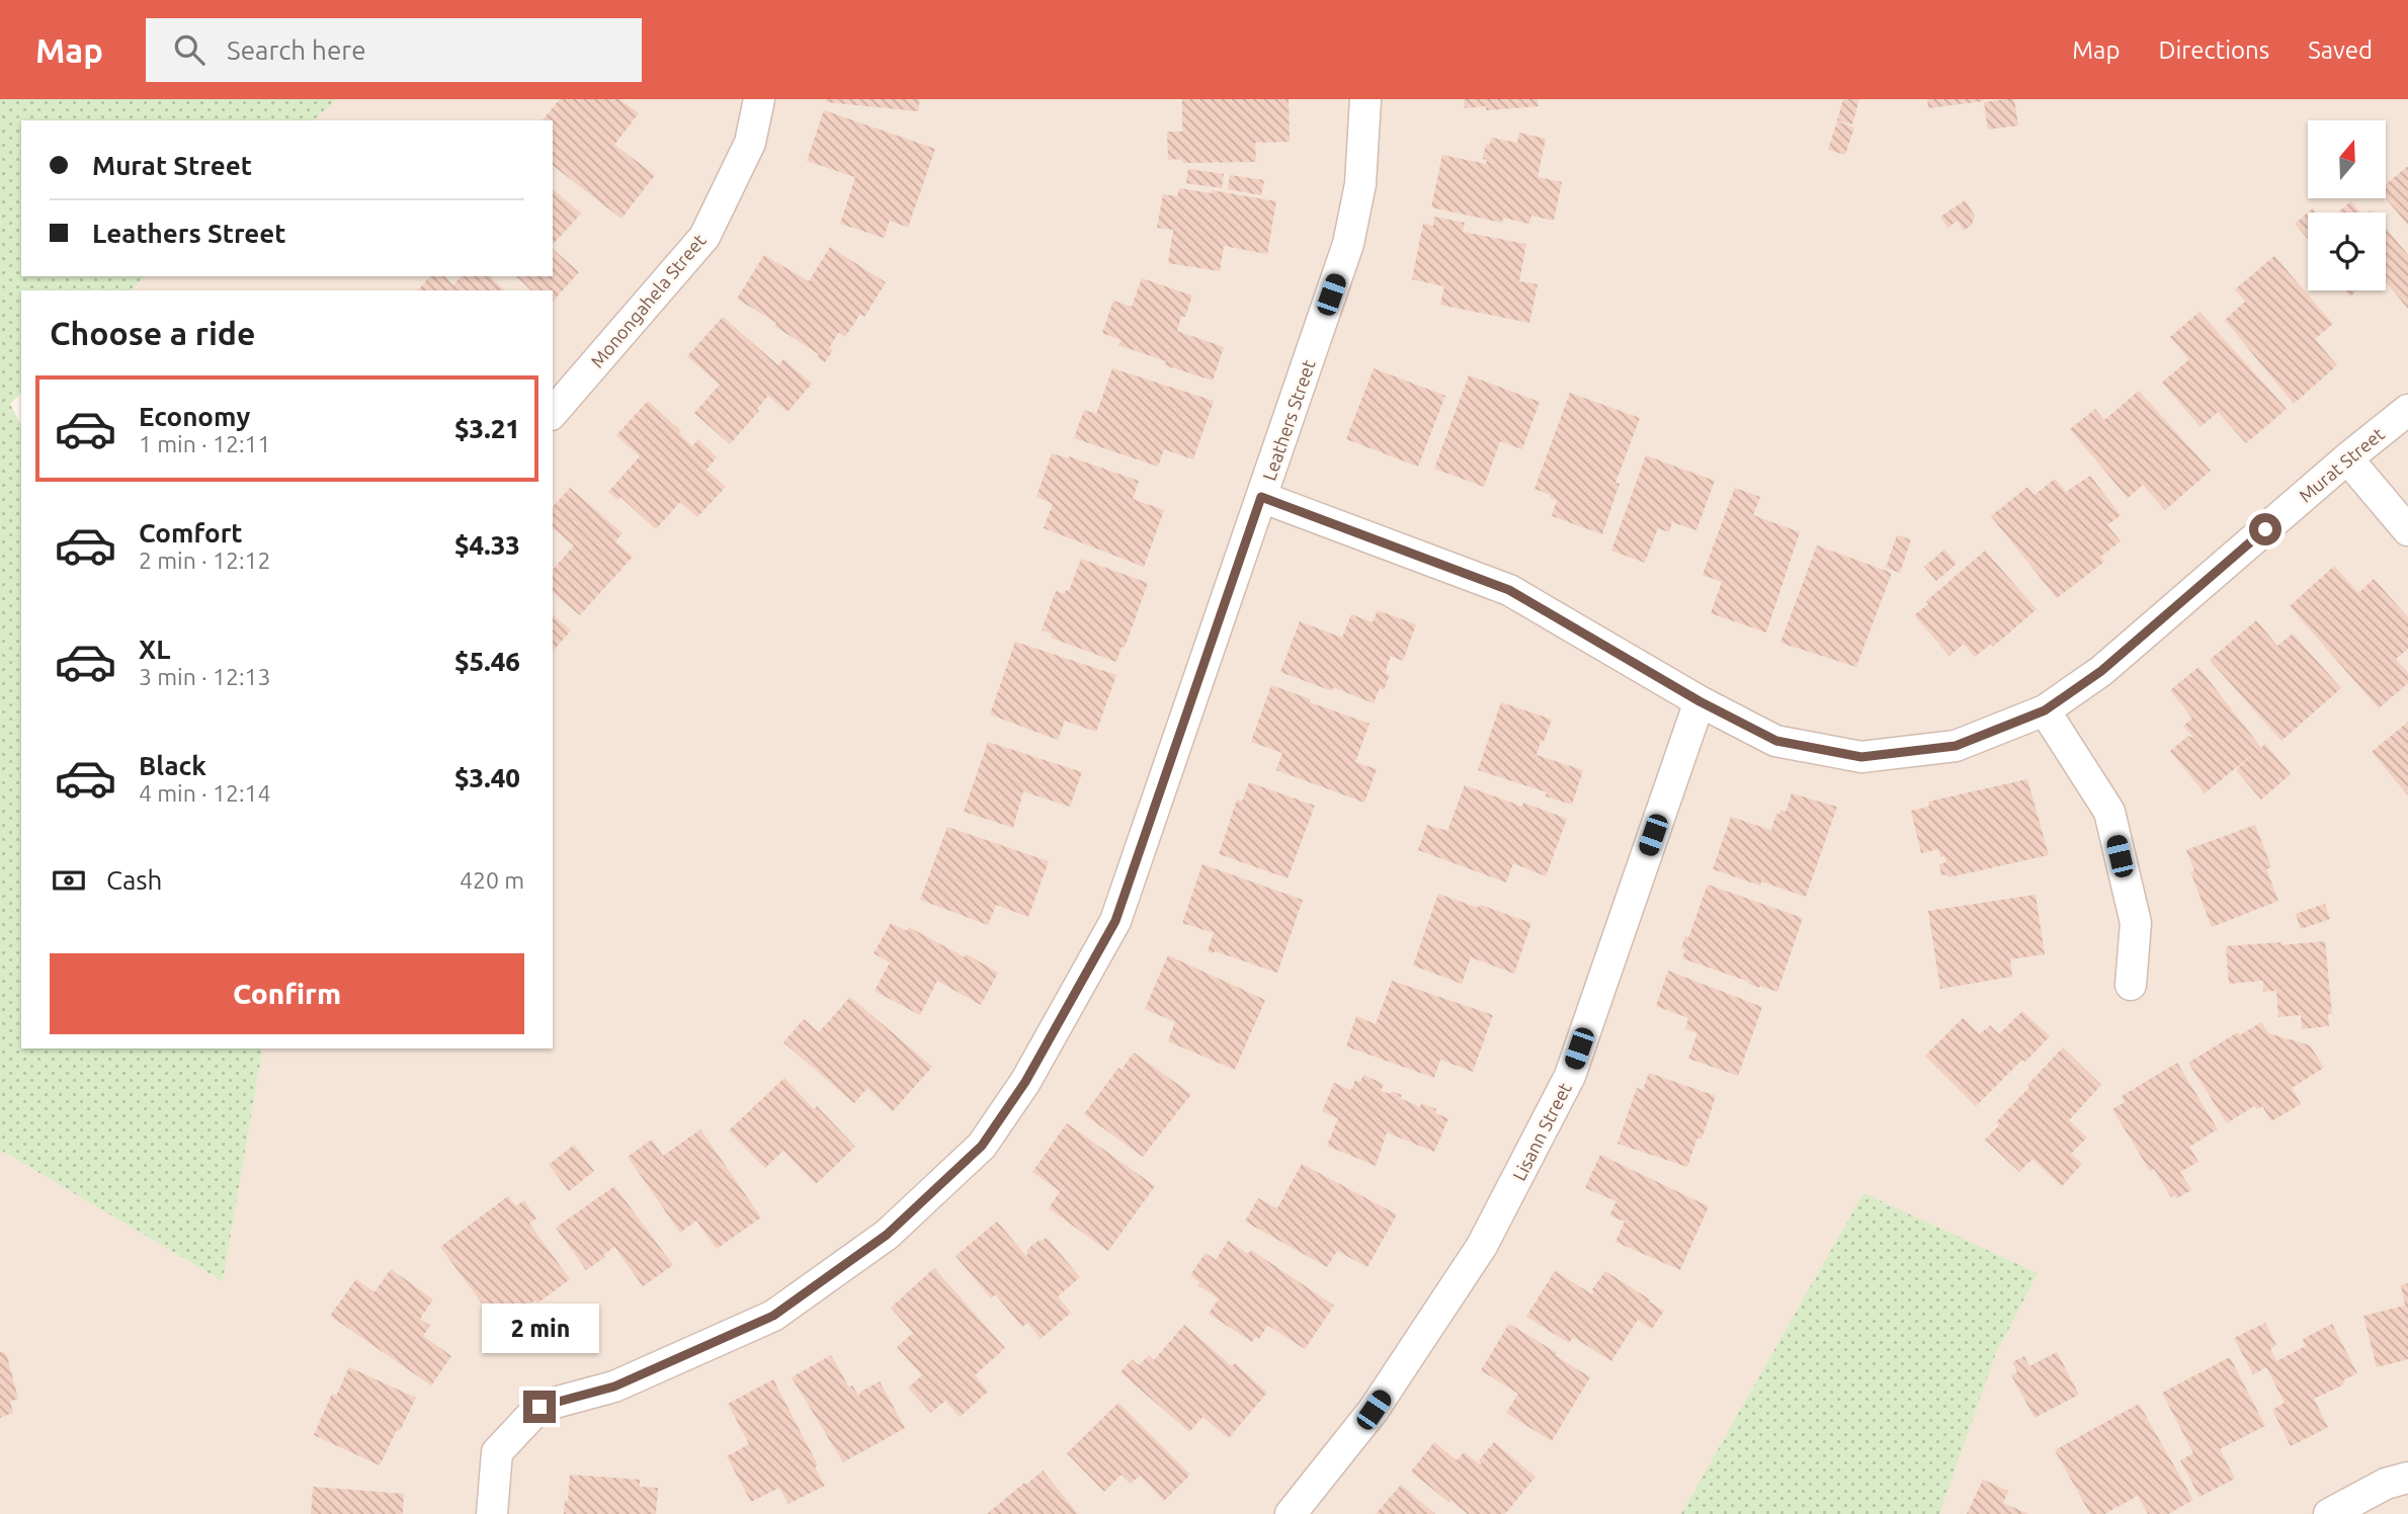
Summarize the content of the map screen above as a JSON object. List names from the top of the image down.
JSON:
{
  "streets": {
    "street": [
      "Monongahela Street",
      "Leathers Street",
      "Murat Street",
      "Lisann Street"
    ]
  },
  "crossings": [
    ["Leathers Street", "Murat Street"],
    ["Murat Street", "Lisann Street"]
  ],
  "north": "top",
  "page": {
    "header": "Map",
    "search": "Search here",
    "nav": ["Map", "Directions", "Saved"],
    "banner": ["Murat Street", "Leathers Street"],
    "heading": "Choose a ride",
    "list": [
      {
        "name": "Economy",
        "note": "1 min · 12:11",
        "value": "$3.21"
      },
      {
        "name": "Comfort",
        "note": "2 min · 12:12",
        "value": "$4.33"
      },
      {
        "name": "XL",
        "note": "3 min · 12:13",
        "value": "$5.46"
      },
      {
        "name": "Black",
        "note": "4 min · 12:14",
        "value": "$3.40"
      }
    ],
    "pay": ["Cash", "420 m"],
    "buttons": "Confirm",
    "bubble": "2 min"
  }
}
